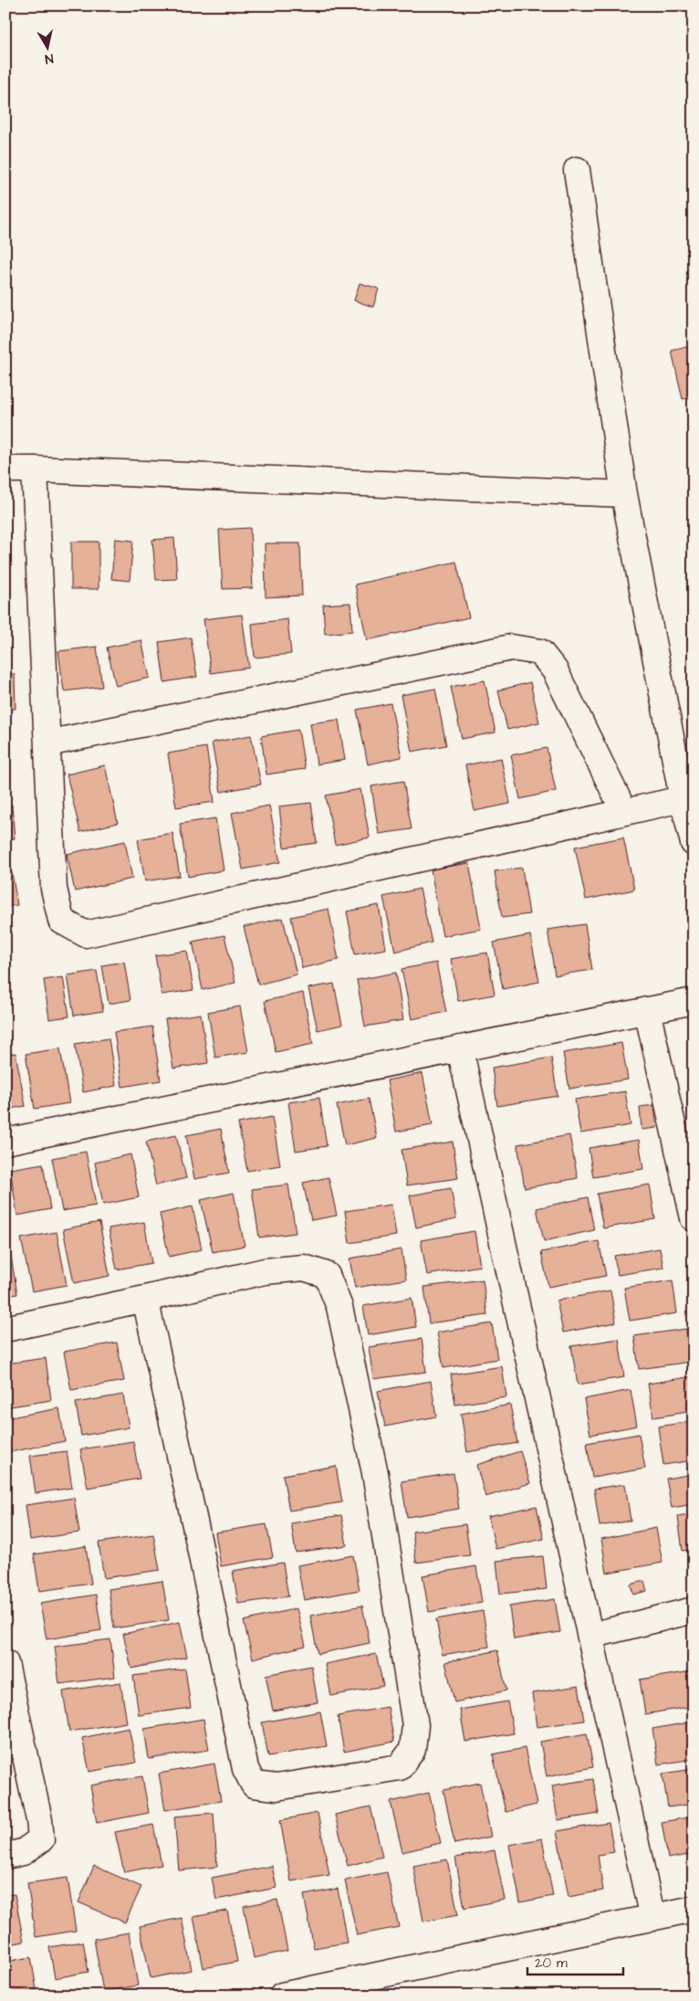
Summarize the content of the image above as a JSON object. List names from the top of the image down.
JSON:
{
  "scale_bar": "20 m",
  "north": "bottom"
}
